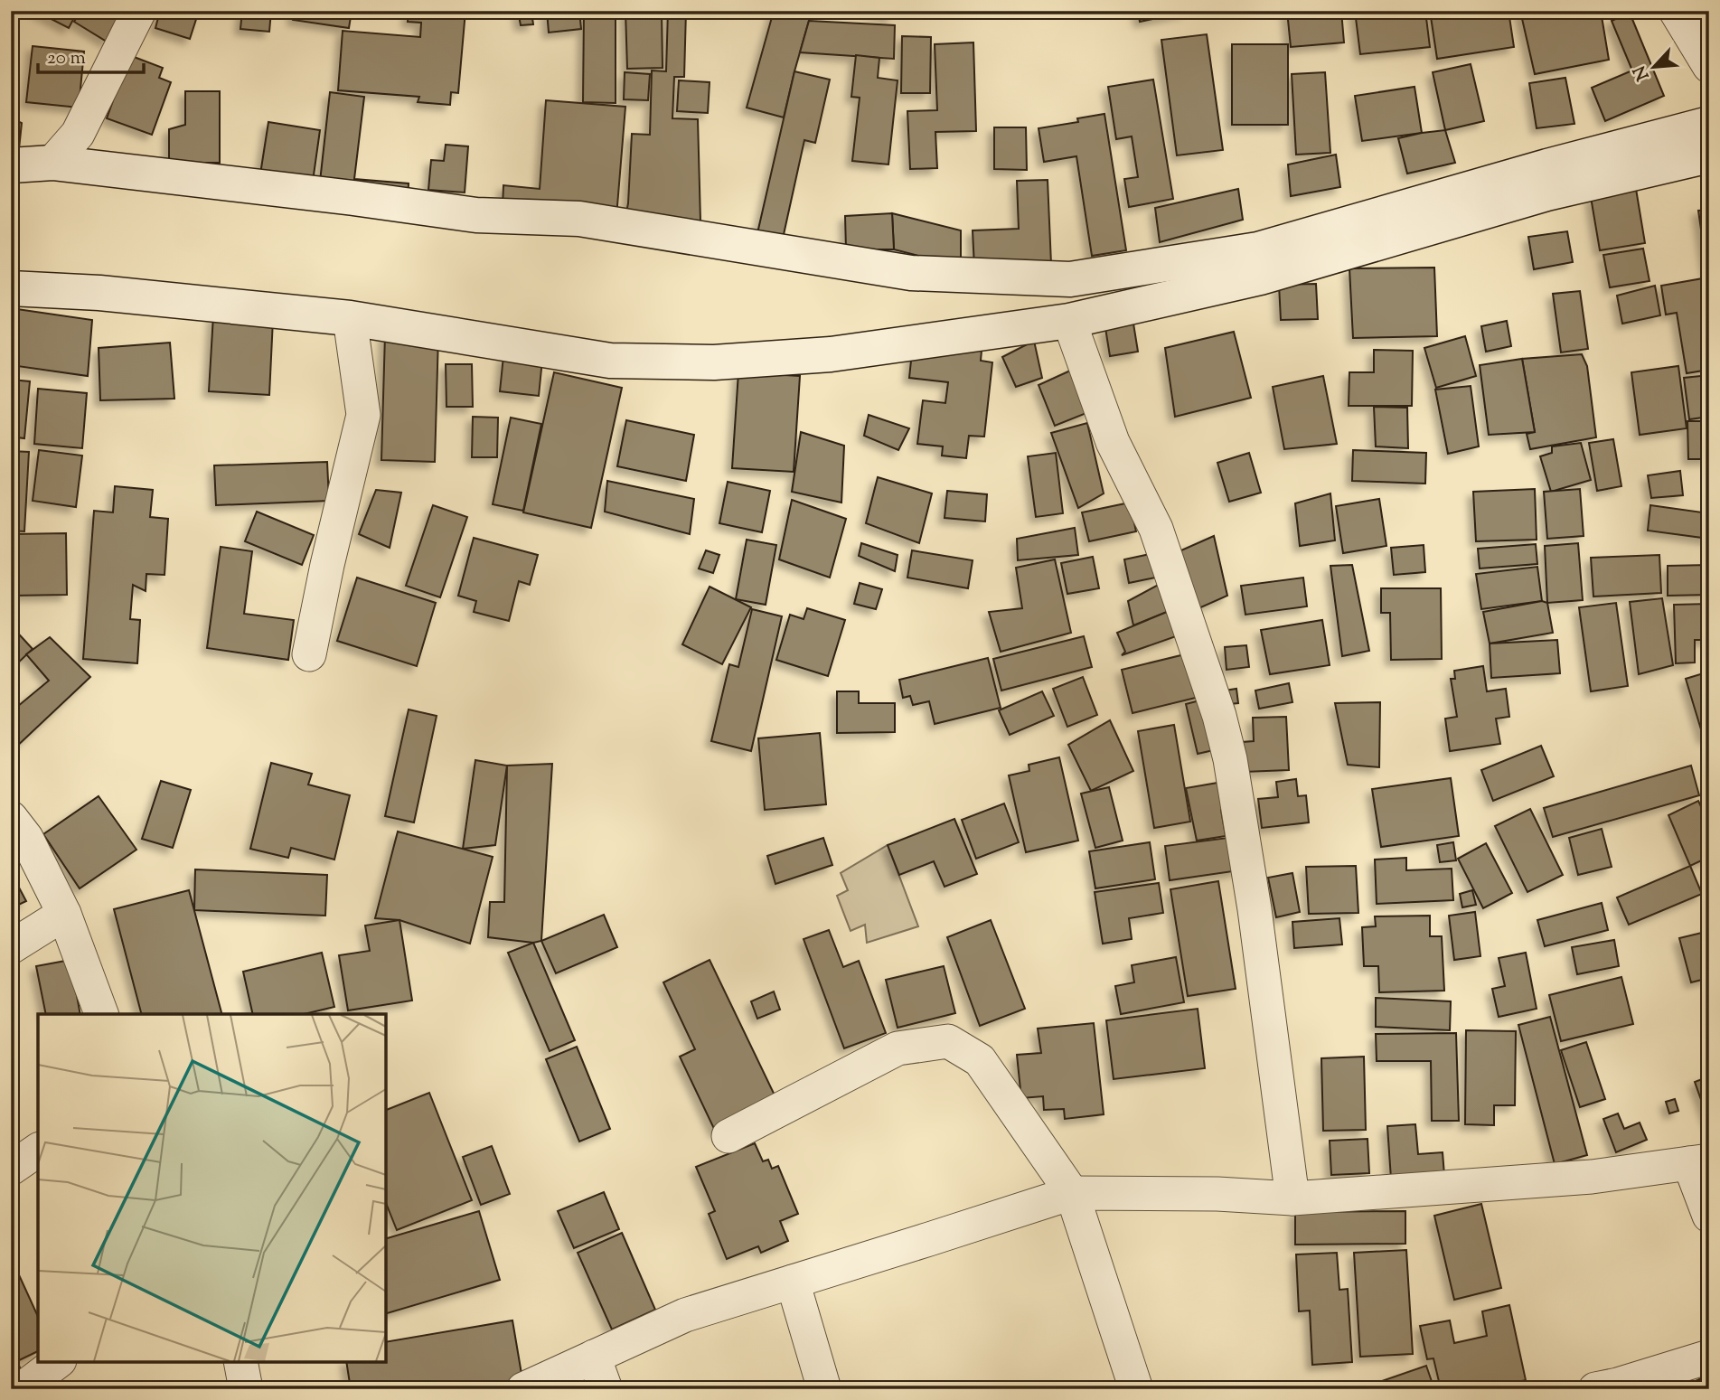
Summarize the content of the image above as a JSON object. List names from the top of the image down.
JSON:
{
  "scale_bar": "20 m",
  "north": "bottom left"
}
